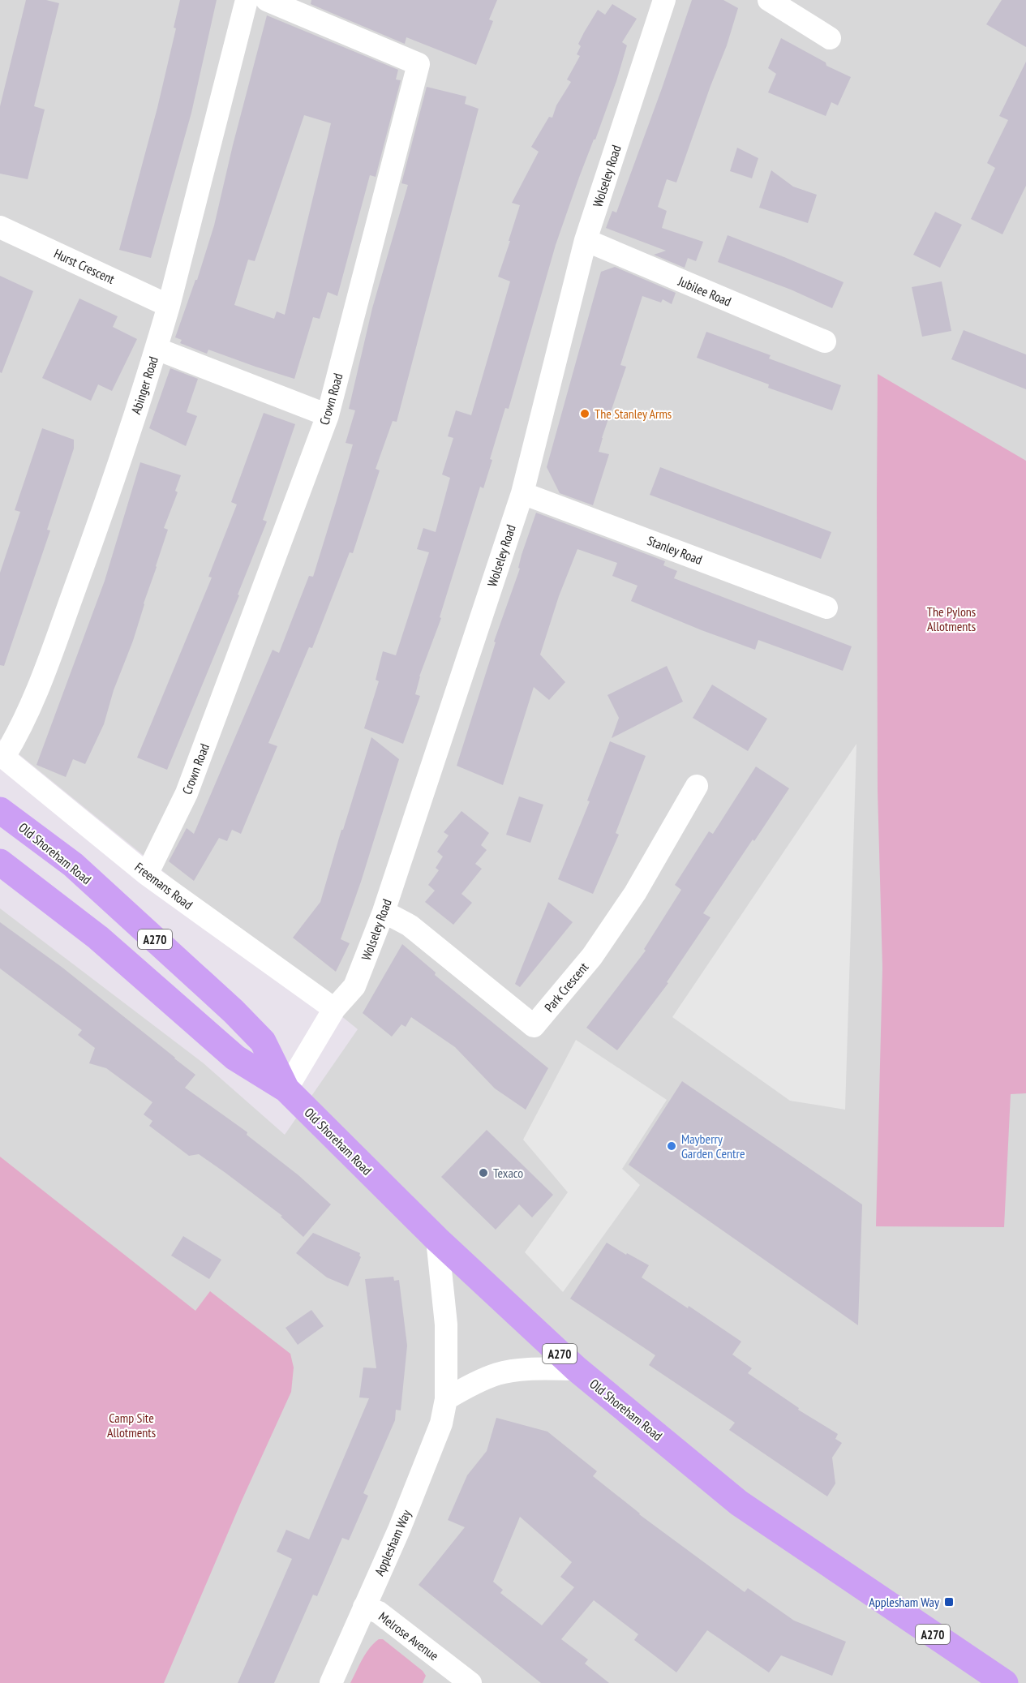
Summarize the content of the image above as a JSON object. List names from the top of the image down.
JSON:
{
  "streets": {
    "main road": ["Old Shoreham Road", "A270"],
    "street": [
      "Wolseley Road",
      "Hurst Crescent",
      "Jubilee Road",
      "Abinger Road",
      "Crown Road",
      "Stanley Road",
      "Freemans Road",
      "Park Crescent",
      "Applesham Way",
      "Melrose Avenue"
    ]
  },
  "crossings": [
    ["Wolseley Road", "Jubilee Road"],
    ["Wolseley Road", "Stanley Road"],
    ["Wolseley Road", "Old Shoreham Road"],
    ["Wolseley Road", "Freemans Road"],
    ["Wolseley Road", "Park Crescent"],
    ["Hurst Crescent", "Abinger Road"],
    ["Abinger Road", "Freemans Road"],
    ["Crown Road", "Freemans Road"],
    ["Old Shoreham Road", "Applesham Way"],
    ["Applesham Way", "Melrose Avenue"]
  ],
  "parks": ["The Pylons Allotments", "Camp Site Allotments"],
  "places": {
    "other": ["The Stanley Arms", "Mayberry Garden Centre", "Texaco"],
    "transit": ["Applesham Way"]
  }
}
